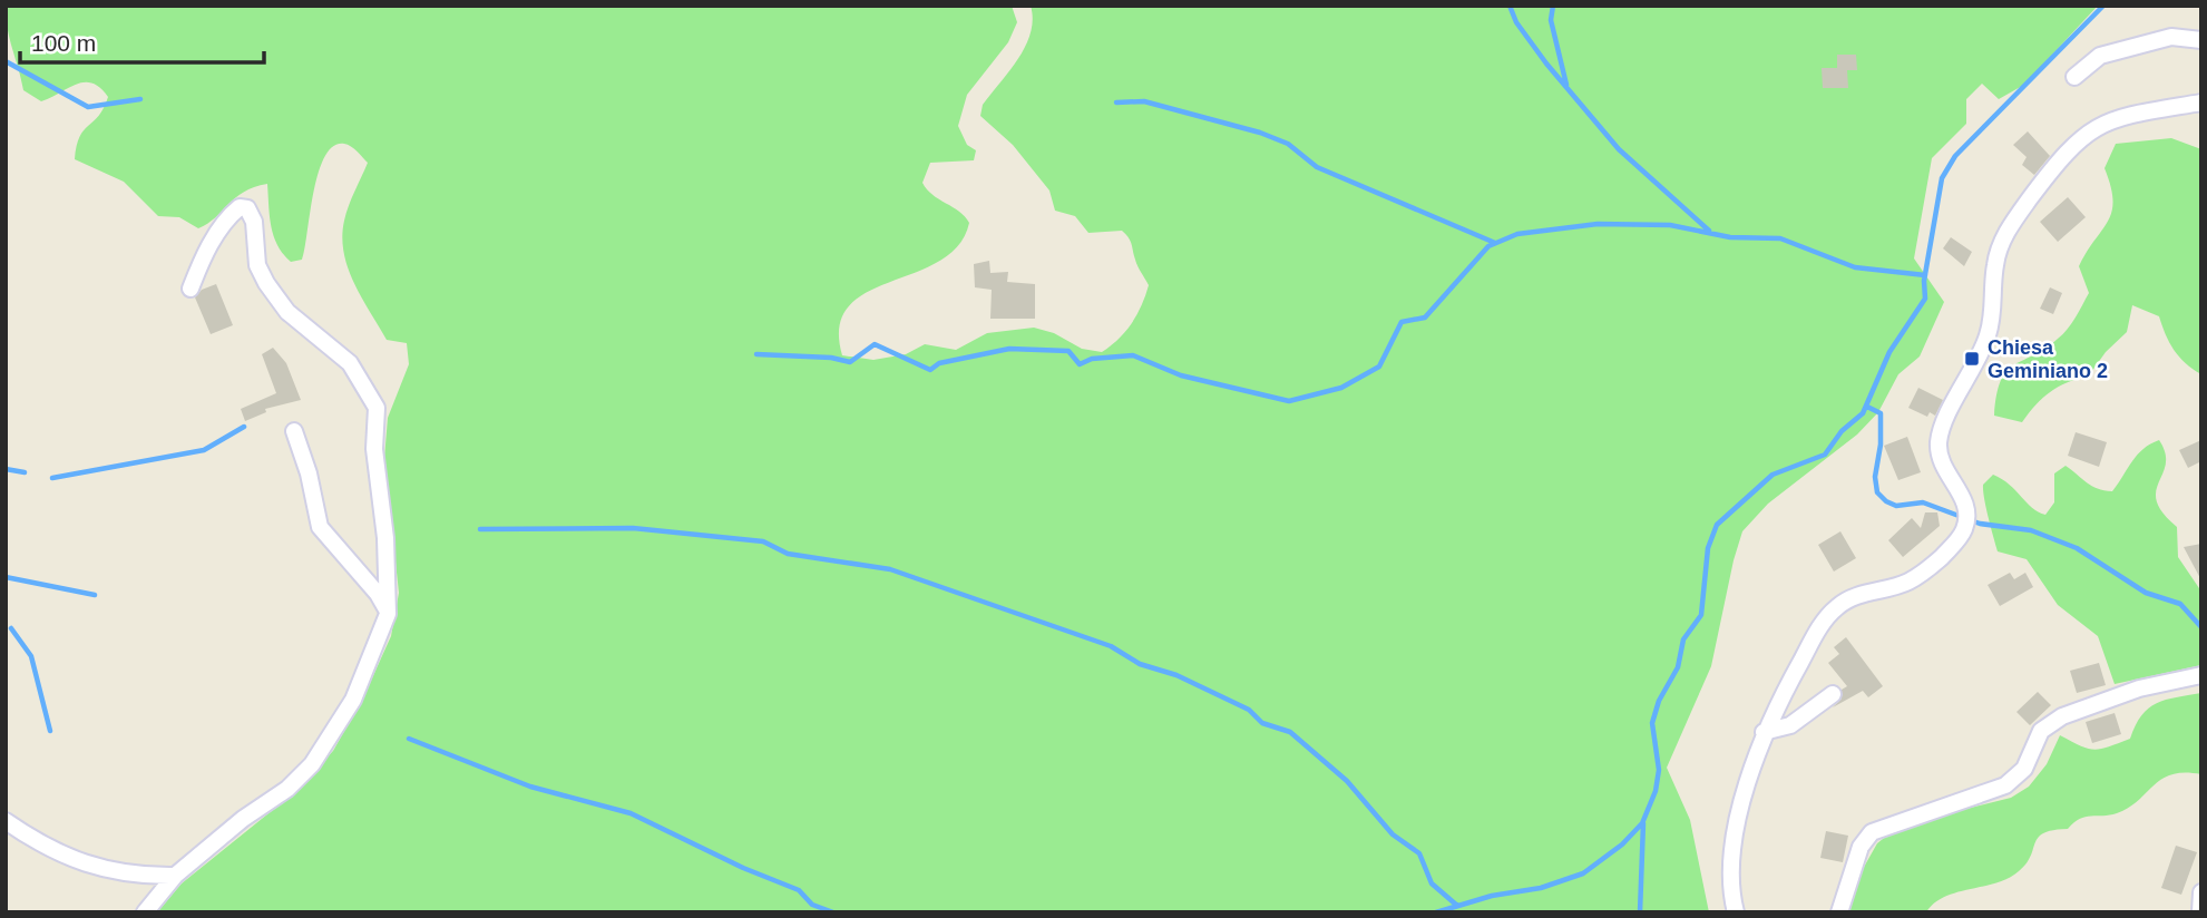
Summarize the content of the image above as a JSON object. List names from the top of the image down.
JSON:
{
  "places": {
    "transit": ["Chiesa Geminiano 2"]
  },
  "scale_bar": "100 m"
}
